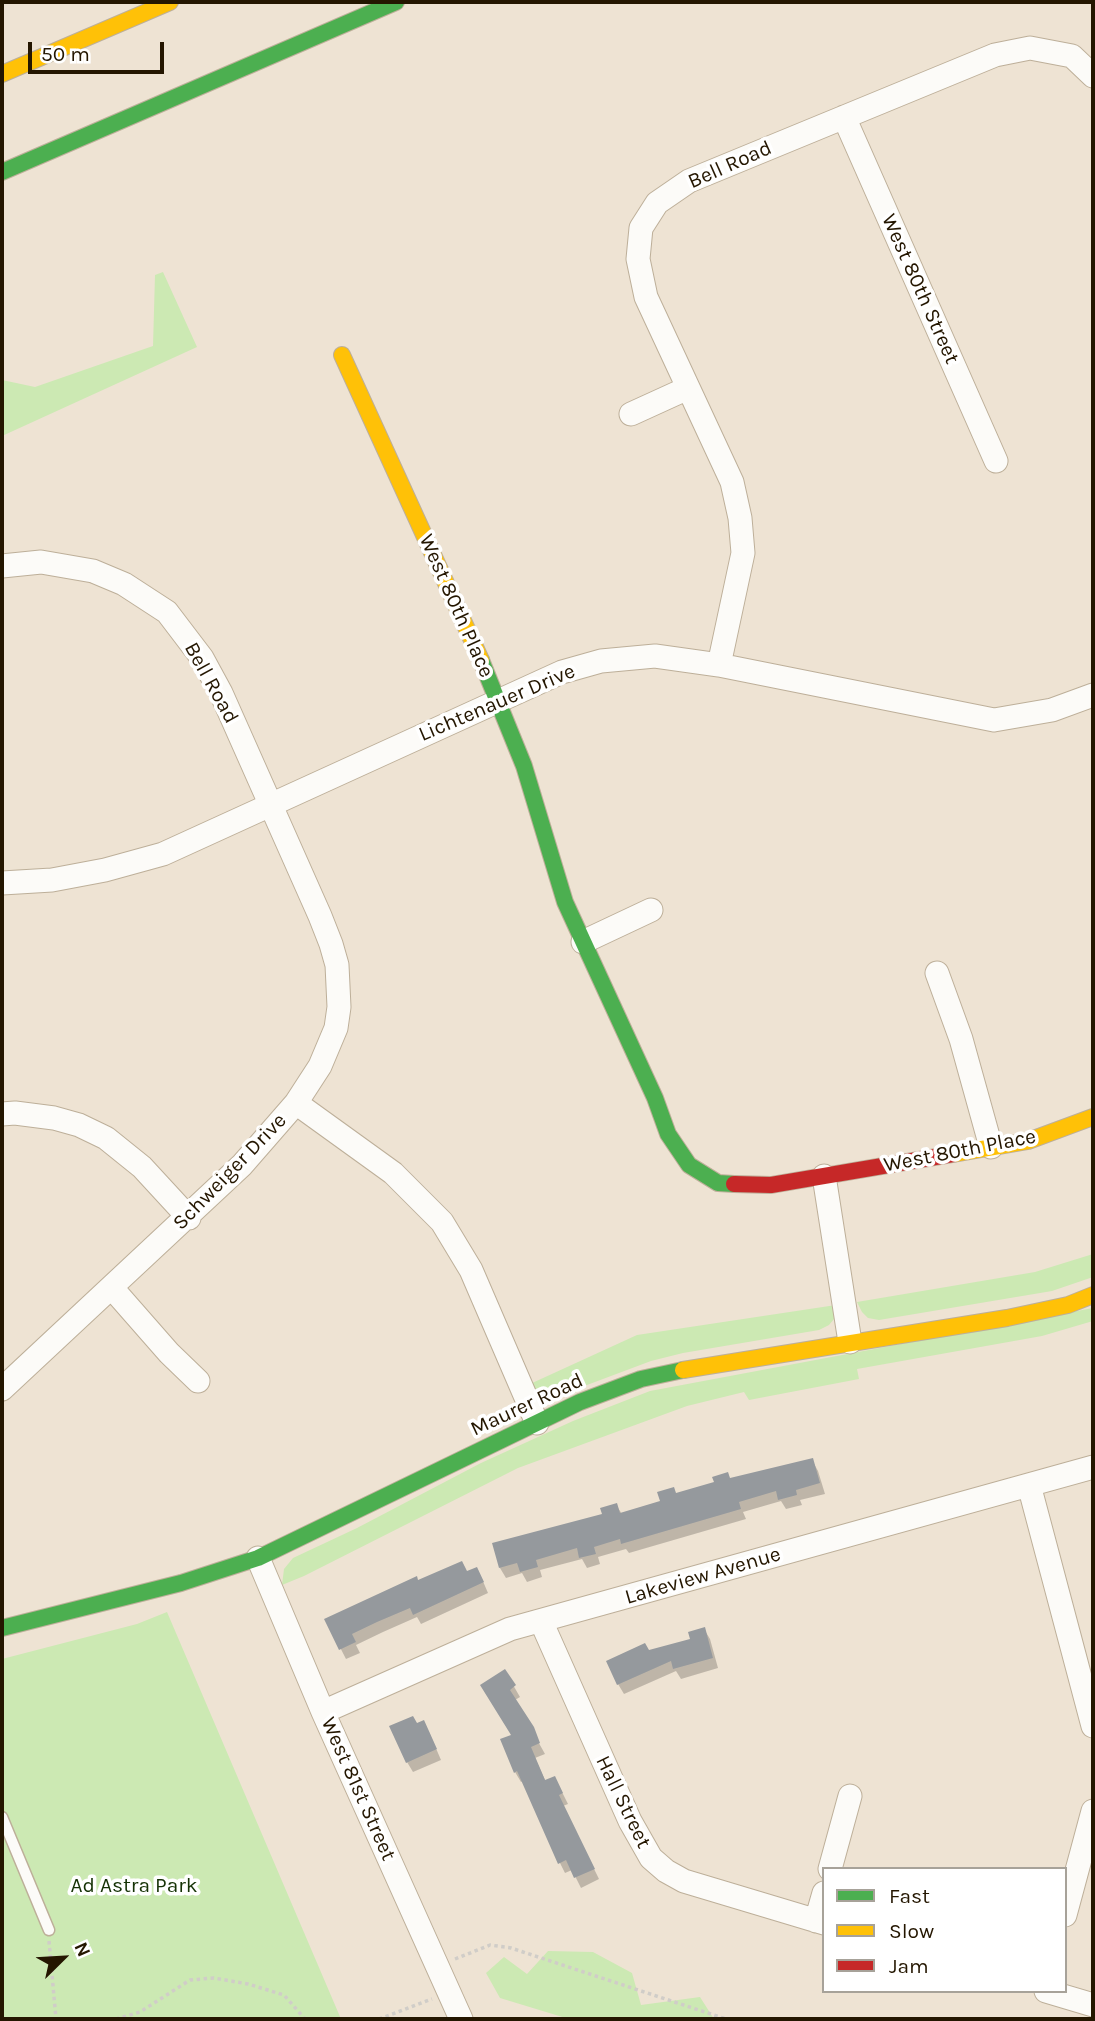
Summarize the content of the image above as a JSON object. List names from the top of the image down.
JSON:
{
  "streets": {
    "main road": ["West 80th Place", "Maurer Road"],
    "street": [
      "Bell Road",
      "West 80th Street",
      "Lichtenauer Drive",
      "Schweiger Drive",
      "Lakeview Avenue",
      "West 81st Street",
      "Hall Street"
    ]
  },
  "crossings": [
    ["Bell Road", "West 80th Street"],
    ["Bell Road", "Lichtenauer Drive"],
    ["Bell Road", "Schweiger Drive"],
    ["West 80th Place", "Lichtenauer Drive"],
    ["Lichtenauer Drive", "Schweiger Drive"],
    ["Maurer Road", "West 81st Street"],
    ["Lakeview Avenue", "West 81st Street"],
    ["Lakeview Avenue", "Hall Street"]
  ],
  "parks": ["Ad Astra Park"],
  "legend": ["Fast", "Slow", "Jam"],
  "scale_bar": "50 m",
  "north": "top right"
}
